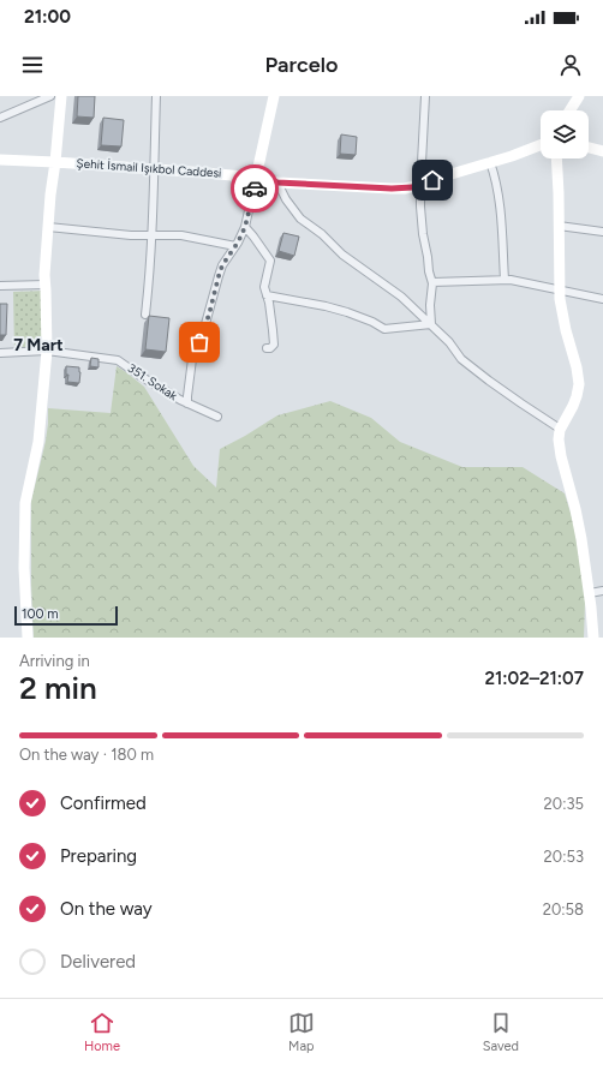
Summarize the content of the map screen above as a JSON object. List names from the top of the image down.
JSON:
{
  "streets": {
    "street": ["Şehit İsmail Işıkbol Caddesi", "351. Sokak"]
  },
  "districts": ["7 Mart"],
  "scale_bar": "100 m",
  "page": {
    "status": "21:00",
    "header": "Parcelo",
    "scale": "100 m",
    "heading": ["2 min", "Arriving in", "21:02–21:07"],
    "bar": "On the way · 180 m",
    "list": [
      ["Confirmed", "20:35"],
      ["Preparing", "20:53"],
      ["On the way", "20:58"],
      "Delivered"
    ],
    "tabs": ["Home", "Map", "Saved"]
  }
}
